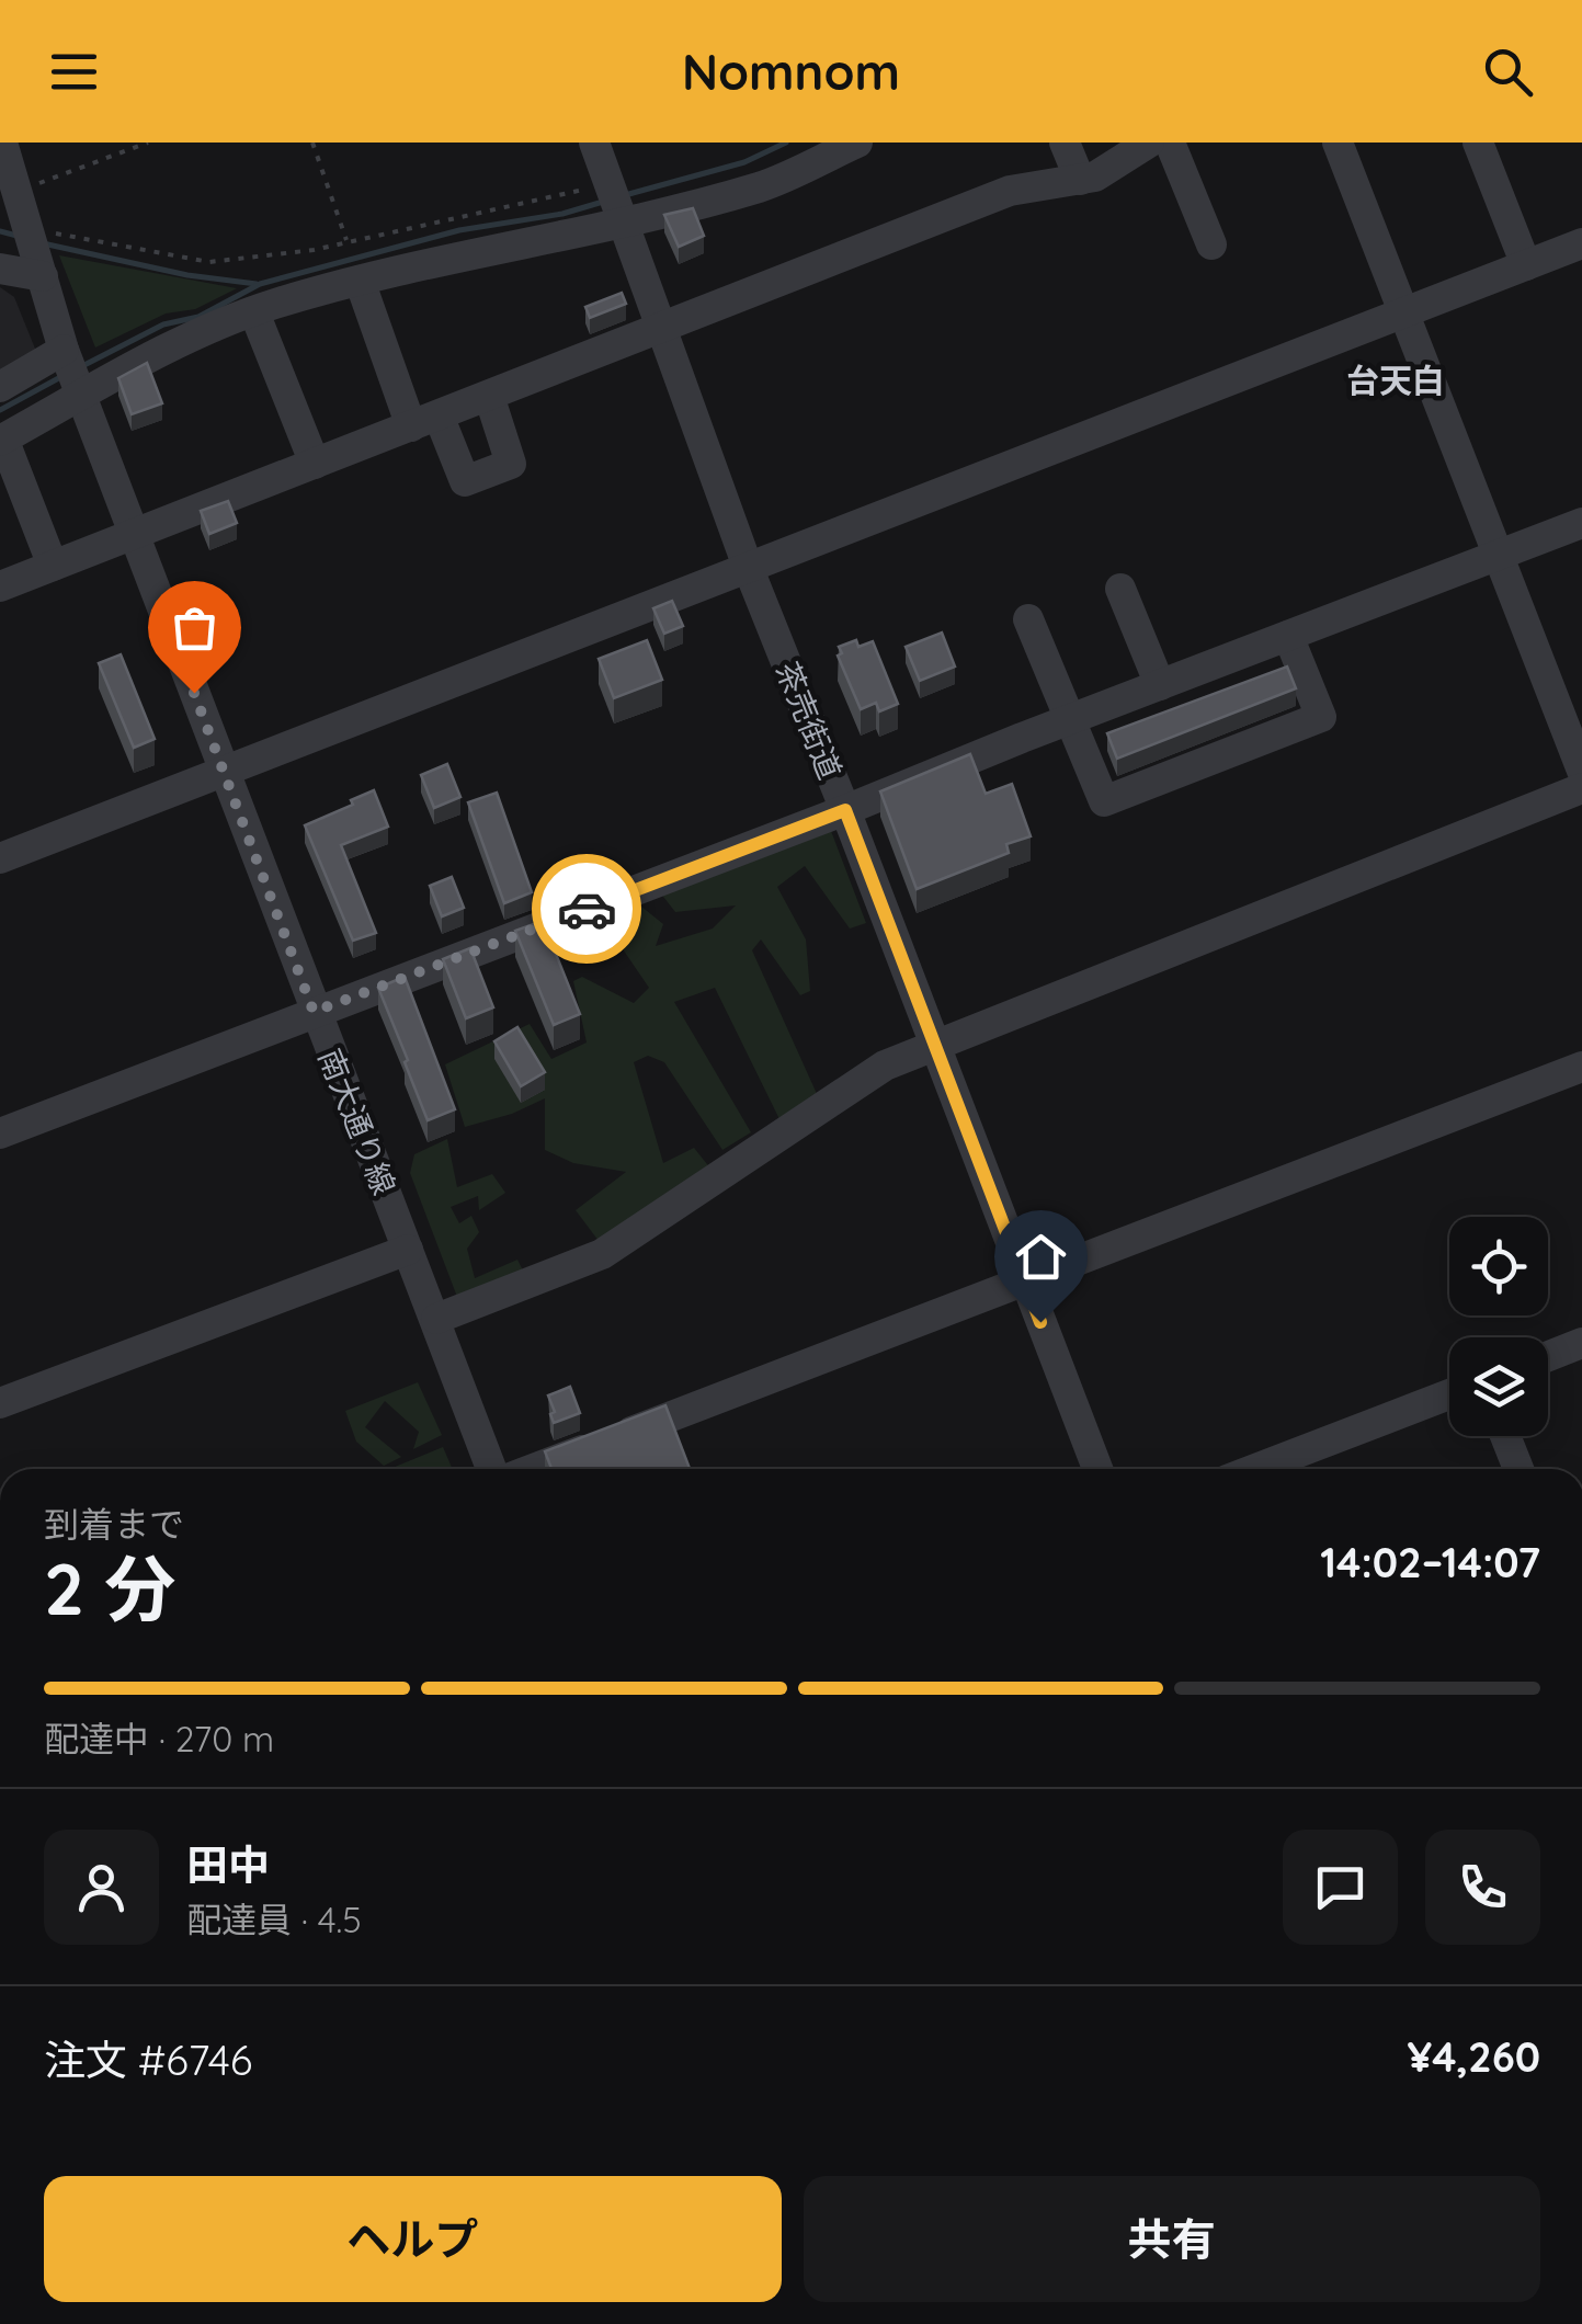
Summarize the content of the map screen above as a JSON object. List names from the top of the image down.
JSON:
{
  "streets": {
    "street": ["茶売街道", "南大通り線"]
  },
  "districts": ["台天白"],
  "page": {
    "header": "Nomnom",
    "heading": ["2 分", "到着まで", "14:02–14:07"],
    "panel": [
      "田中",
      "配達員 · 4.5",
      "注文 #6746",
      "¥4,260"
    ],
    "bar": "配達中 · 270 m",
    "buttons": ["ヘルプ", "共有"]
  }
}
